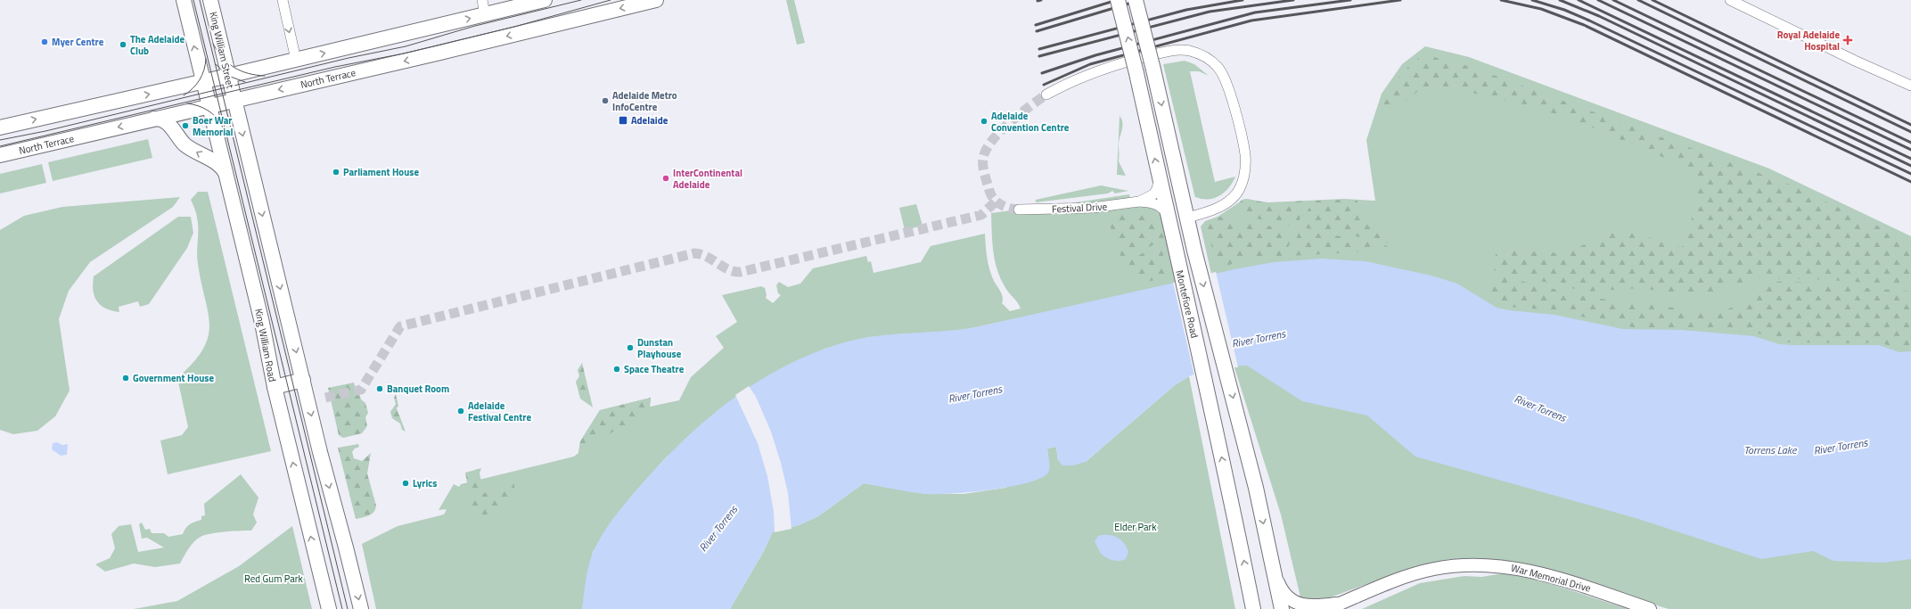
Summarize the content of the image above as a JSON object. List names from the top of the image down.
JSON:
{
  "streets": {
    "main road": [
      "King William Street",
      "North Terrace",
      "Montefiore Road",
      "King William Road"
    ],
    "street": ["Festival Drive", "War Memorial Drive"]
  },
  "crossings": [
    ["King William Street", "North Terrace"],
    ["North Terrace", "King William Road"],
    ["Festival Drive", "Montefiore Road"]
  ],
  "water": ["River Torrens", "Torrens Lake"],
  "parks": ["Elder Park", "Red Gum Park"],
  "places": {
    "health": ["Royal Adelaide Hospital"],
    "other": [
      "Myer Centre",
      "The Adelaide Club",
      "Adelaide Metro InfoCentre",
      "Adelaide Convention Centre",
      "Boer War Memorial",
      "Parliament House",
      "InterContinental Adelaide",
      "Dunstan Playhouse",
      "Space Theatre",
      "Government House",
      "Banquet Room",
      "Adelaide Festival Centre",
      "Lyrics"
    ],
    "transit": ["Adelaide"]
  }
}
